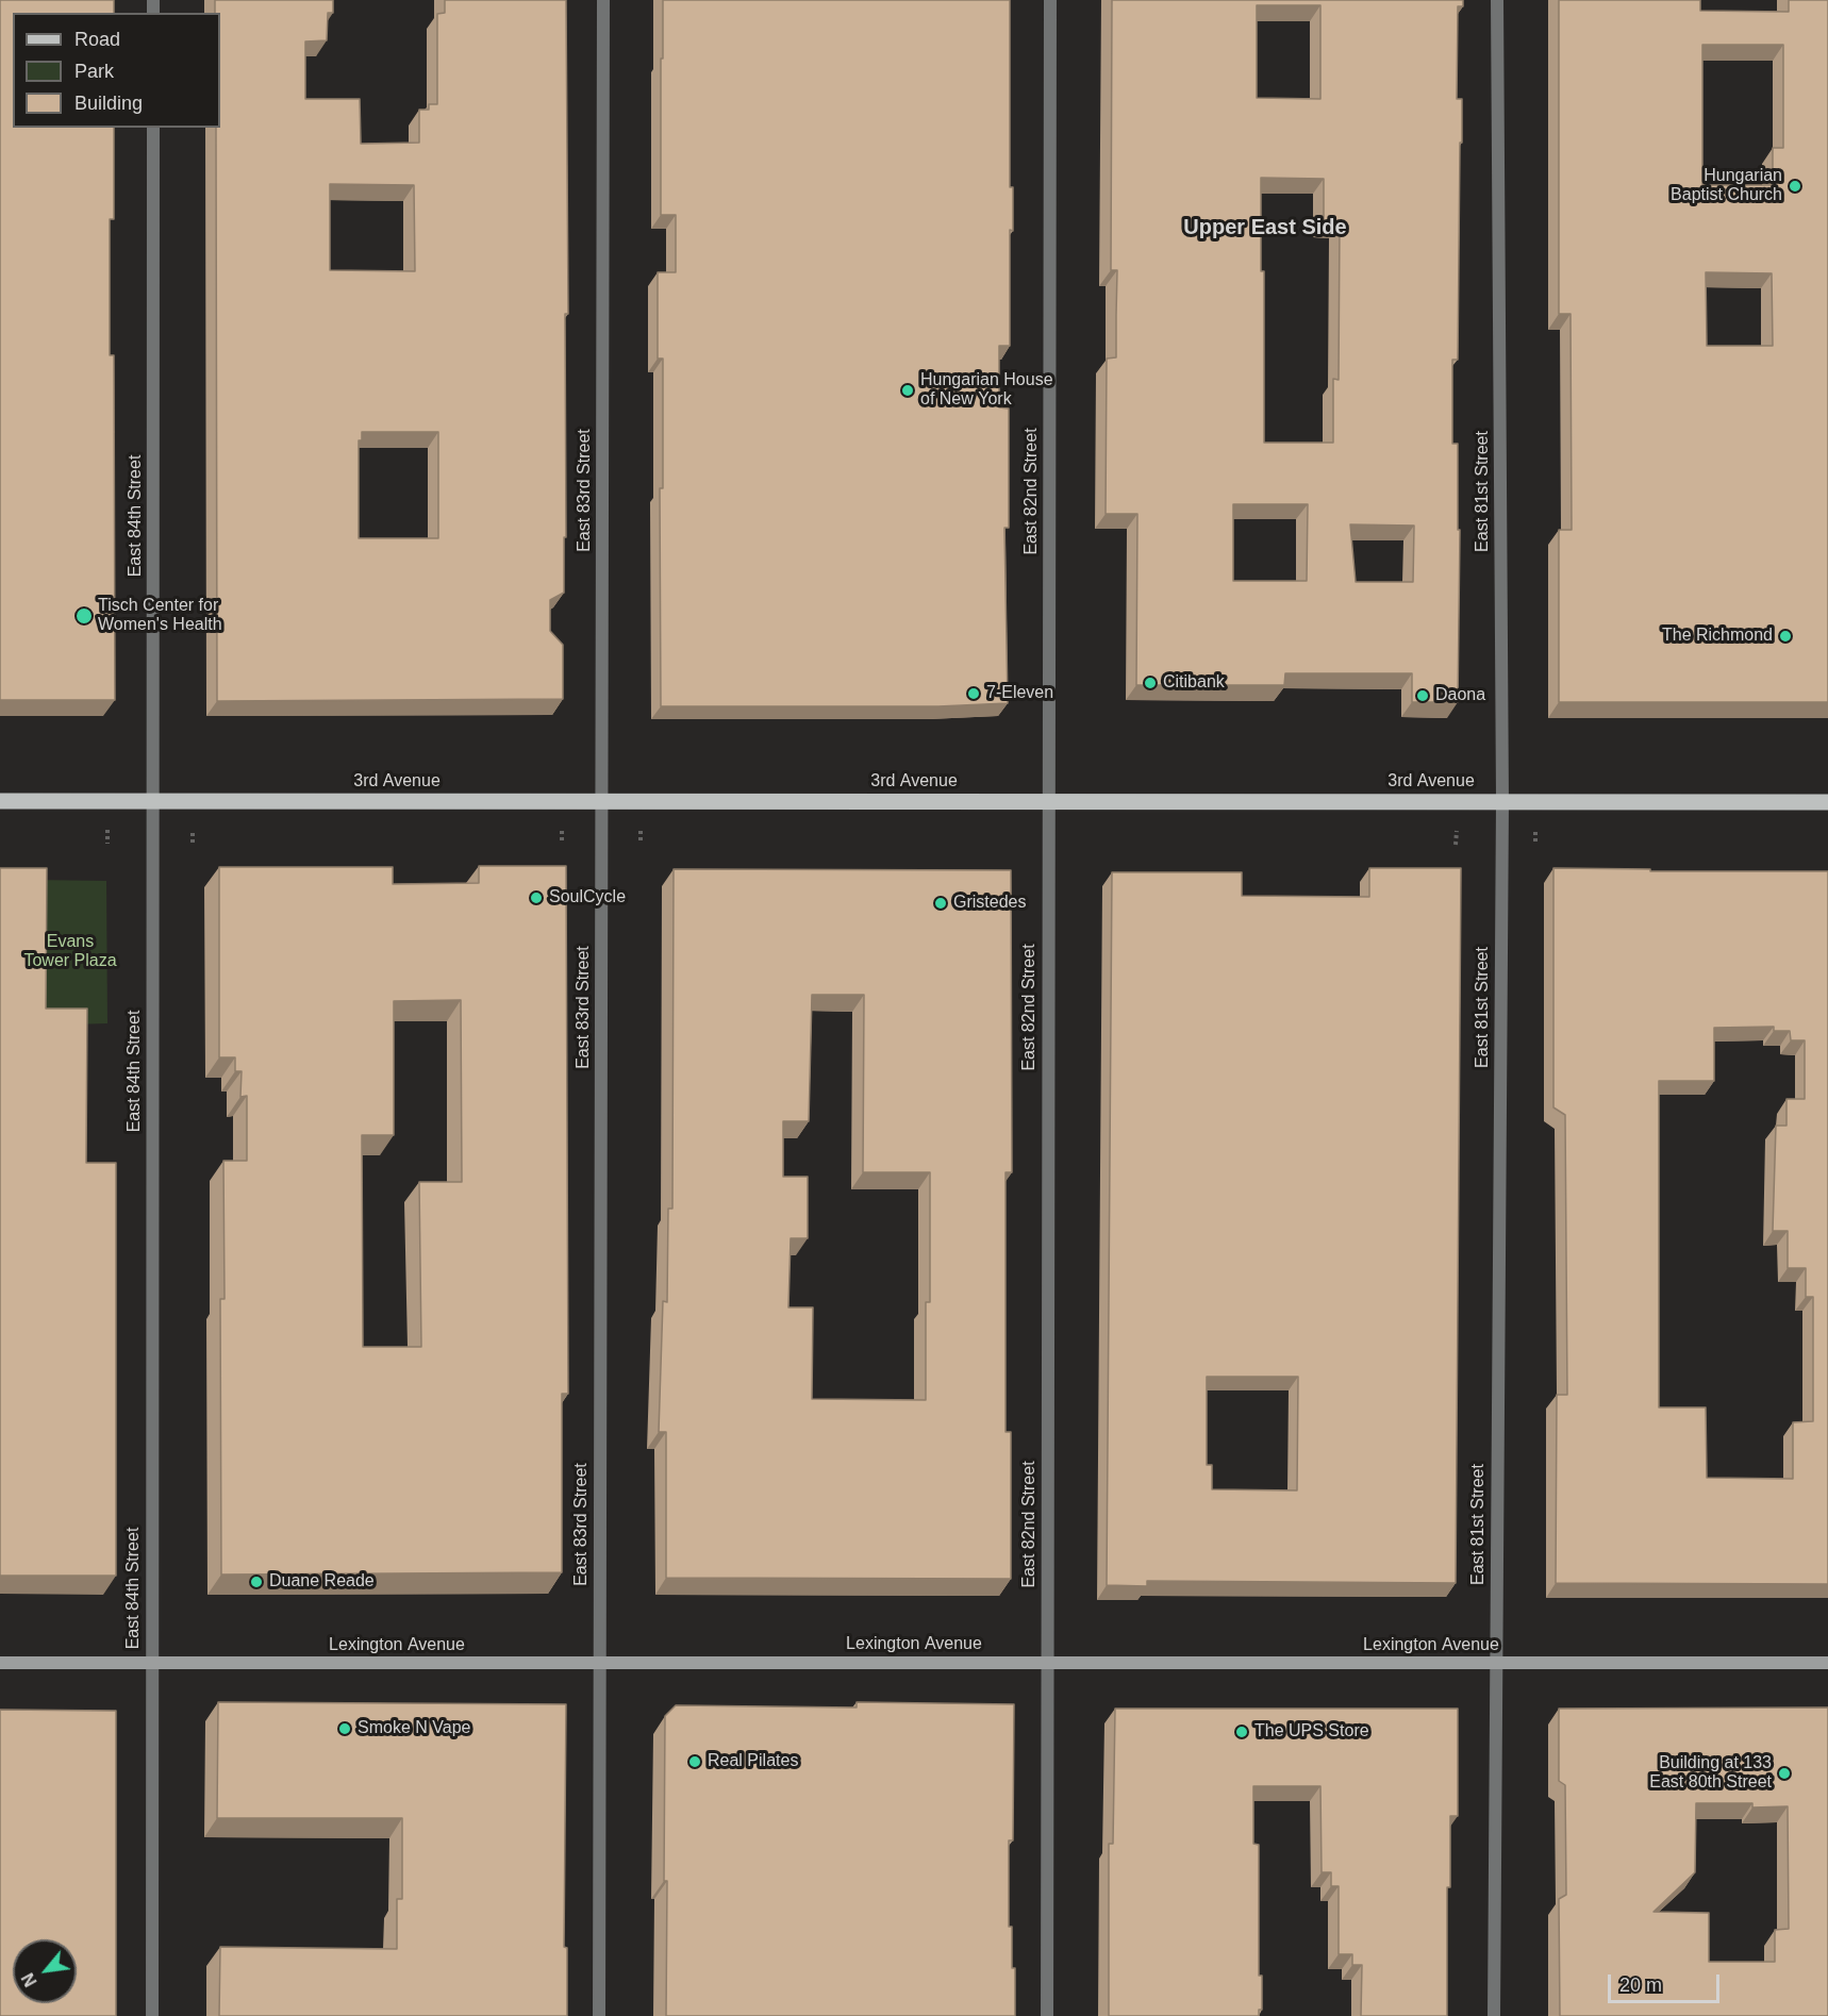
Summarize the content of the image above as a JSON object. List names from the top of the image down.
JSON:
{
  "streets": {
    "main road": ["3rd Avenue", "Lexington Avenue"],
    "street": [
      "East 83rd Street",
      "East 82nd Street",
      "East 81st Street",
      "East 84th Street"
    ]
  },
  "crossings": [
    ["East 83rd Street", "3rd Avenue"],
    ["East 83rd Street", "Lexington Avenue"],
    ["East 82nd Street", "3rd Avenue"],
    ["East 82nd Street", "Lexington Avenue"],
    ["East 81st Street", "3rd Avenue"],
    ["East 81st Street", "Lexington Avenue"],
    ["East 84th Street", "3rd Avenue"],
    ["East 84th Street", "Lexington Avenue"]
  ],
  "districts": ["Upper East Side"],
  "parks": ["Evans Tower Plaza"],
  "places": [
    "Hungarian Baptist Church",
    "Hungarian House of New York",
    "Tisch Center for Women's Health",
    "The Richmond",
    "Citibank",
    "7-Eleven",
    "Daona",
    "SoulCycle",
    "Gristedes",
    "Duane Reade",
    "Smoke N Vape",
    "The UPS Store",
    "Real Pilates",
    "Building at 133 East 80th Street"
  ],
  "legend": ["Road", "Park", "Building"],
  "scale_bar": "20 m",
  "north": "bottom left"
}
